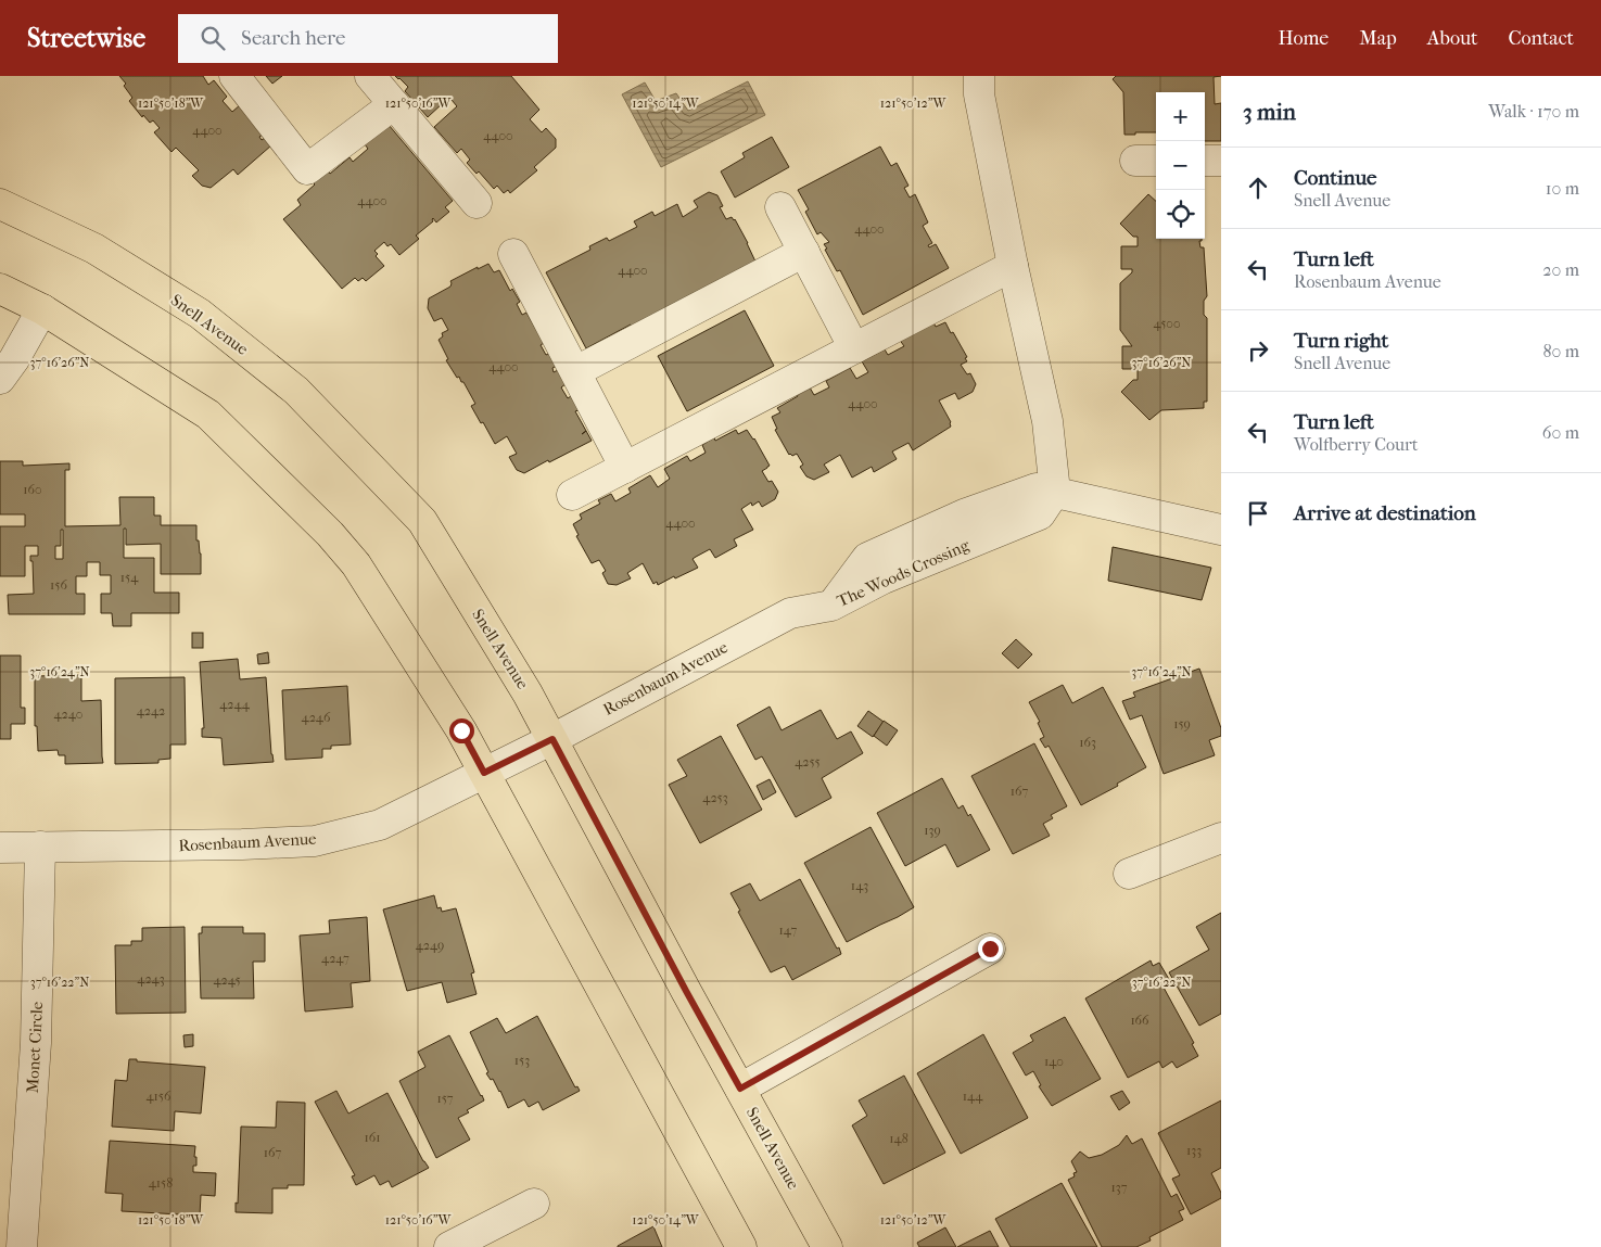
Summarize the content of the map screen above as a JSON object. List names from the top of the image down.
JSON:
{
  "streets": {
    "main road": ["Snell Avenue"],
    "street": ["The Woods Crossing", "Rosenbaum Avenue", "Monet Circle"]
  },
  "crossings": [
    ["Snell Avenue", "Rosenbaum Avenue"],
    ["The Woods Crossing", "Rosenbaum Avenue"],
    ["Rosenbaum Avenue", "Monet Circle"]
  ],
  "house_numbers": [
    "4400",
    "4400",
    "4400",
    "4400",
    "4400",
    "4500",
    "4400",
    "4400",
    "160",
    "4400",
    "154",
    "156",
    "4244",
    "4242",
    "4240",
    "4246",
    "159",
    "163",
    "4255",
    "167",
    "4253",
    "139",
    "143",
    "147",
    "4249",
    "4247",
    "4243",
    "4245",
    "166",
    "153",
    "140",
    "4156",
    "144",
    "157",
    "161",
    "148",
    "133",
    "167",
    "4158",
    "137"
  ],
  "page": {
    "header": "Streetwise",
    "search": "Search here",
    "nav": [
      "Home",
      "Map",
      "About",
      "Contact"
    ],
    "heading": ["3 min", "Walk · 170 m"],
    "map_buttons": ["+", "−"],
    "list": [
      ["Continue", "Snell Avenue", "10 m"],
      ["Turn left", "Rosenbaum Avenue", "20 m"],
      ["Turn right", "Snell Avenue", "80 m"],
      ["Turn left", "Wolfberry Court", "60 m"],
      "Arrive at destination"
    ]
  },
  "coordinates": [
    "121°50'18\"W",
    "121°50'16\"W",
    "121°50'14\"W",
    "121°50'12\"W",
    "37°16'26\"N",
    "37°16'24\"N",
    "37°16'22\"N"
  ]
}
